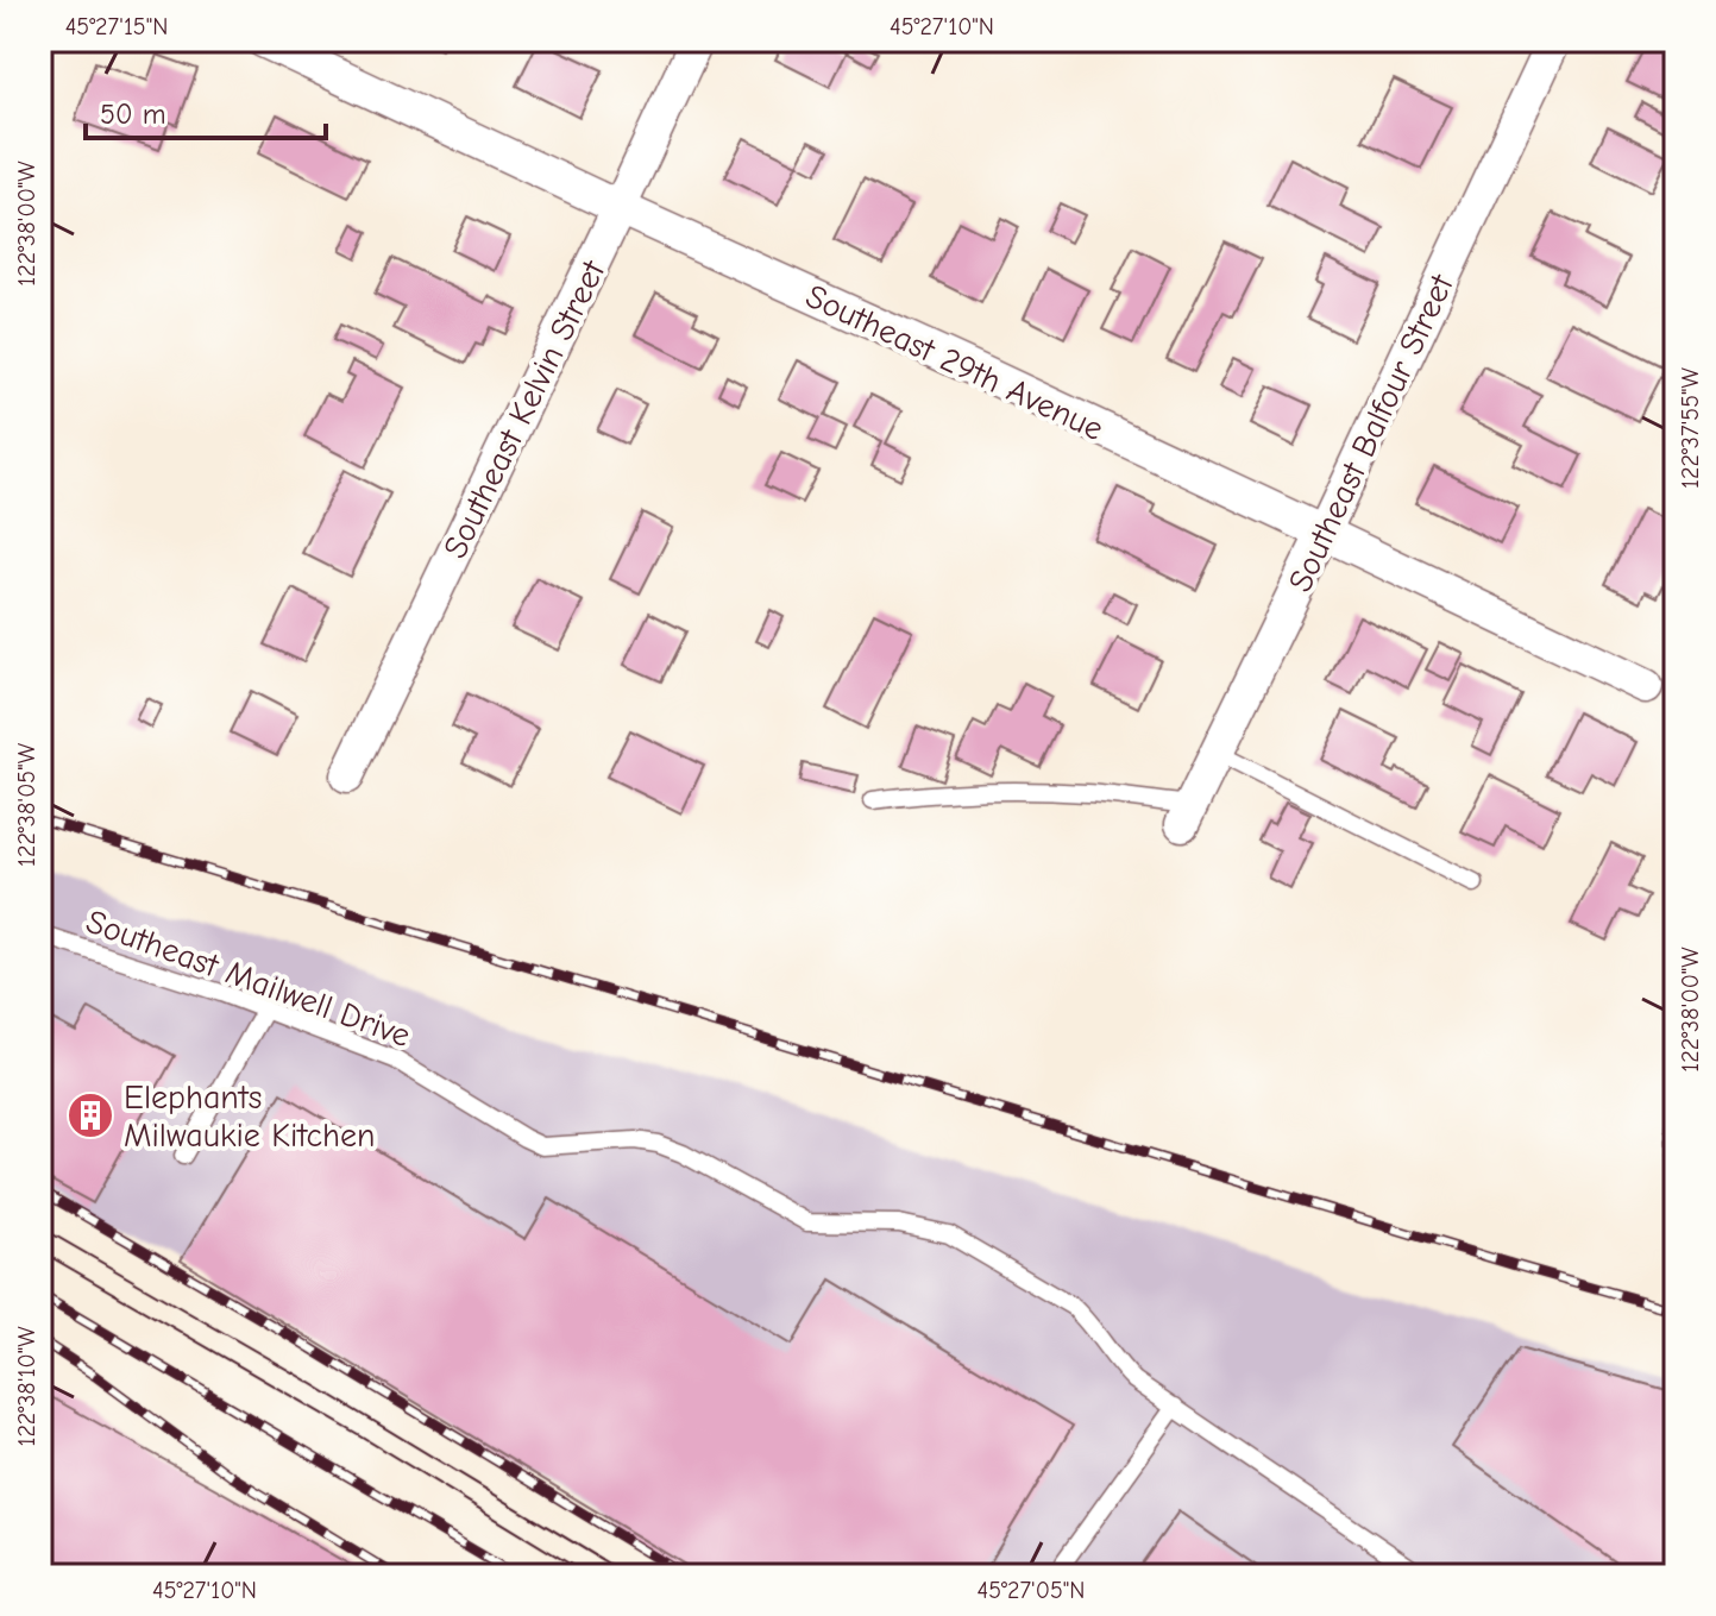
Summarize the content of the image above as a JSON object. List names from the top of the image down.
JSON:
{
  "streets": {
    "street": ["Southeast 29th Avenue", "Southeast Kelvin Street", "Southeast Balfour Street"],
    "lane": ["Southeast Mailwell Drive"]
  },
  "crossings": [
    ["Southeast 29th Avenue", "Southeast Kelvin Street"],
    ["Southeast 29th Avenue", "Southeast Balfour Street"]
  ],
  "places": {
    "building": ["Elephants Milwaukie Kitchen"]
  },
  "scale_bar": "50 m",
  "coordinates": [
    "45°27'15\"N",
    "45°27'10\"N",
    "122°38'00\"W",
    "122°37'55\"W",
    "122°38'05\"W",
    "122°38'10\"W",
    "45°27'05\"N"
  ]
}
